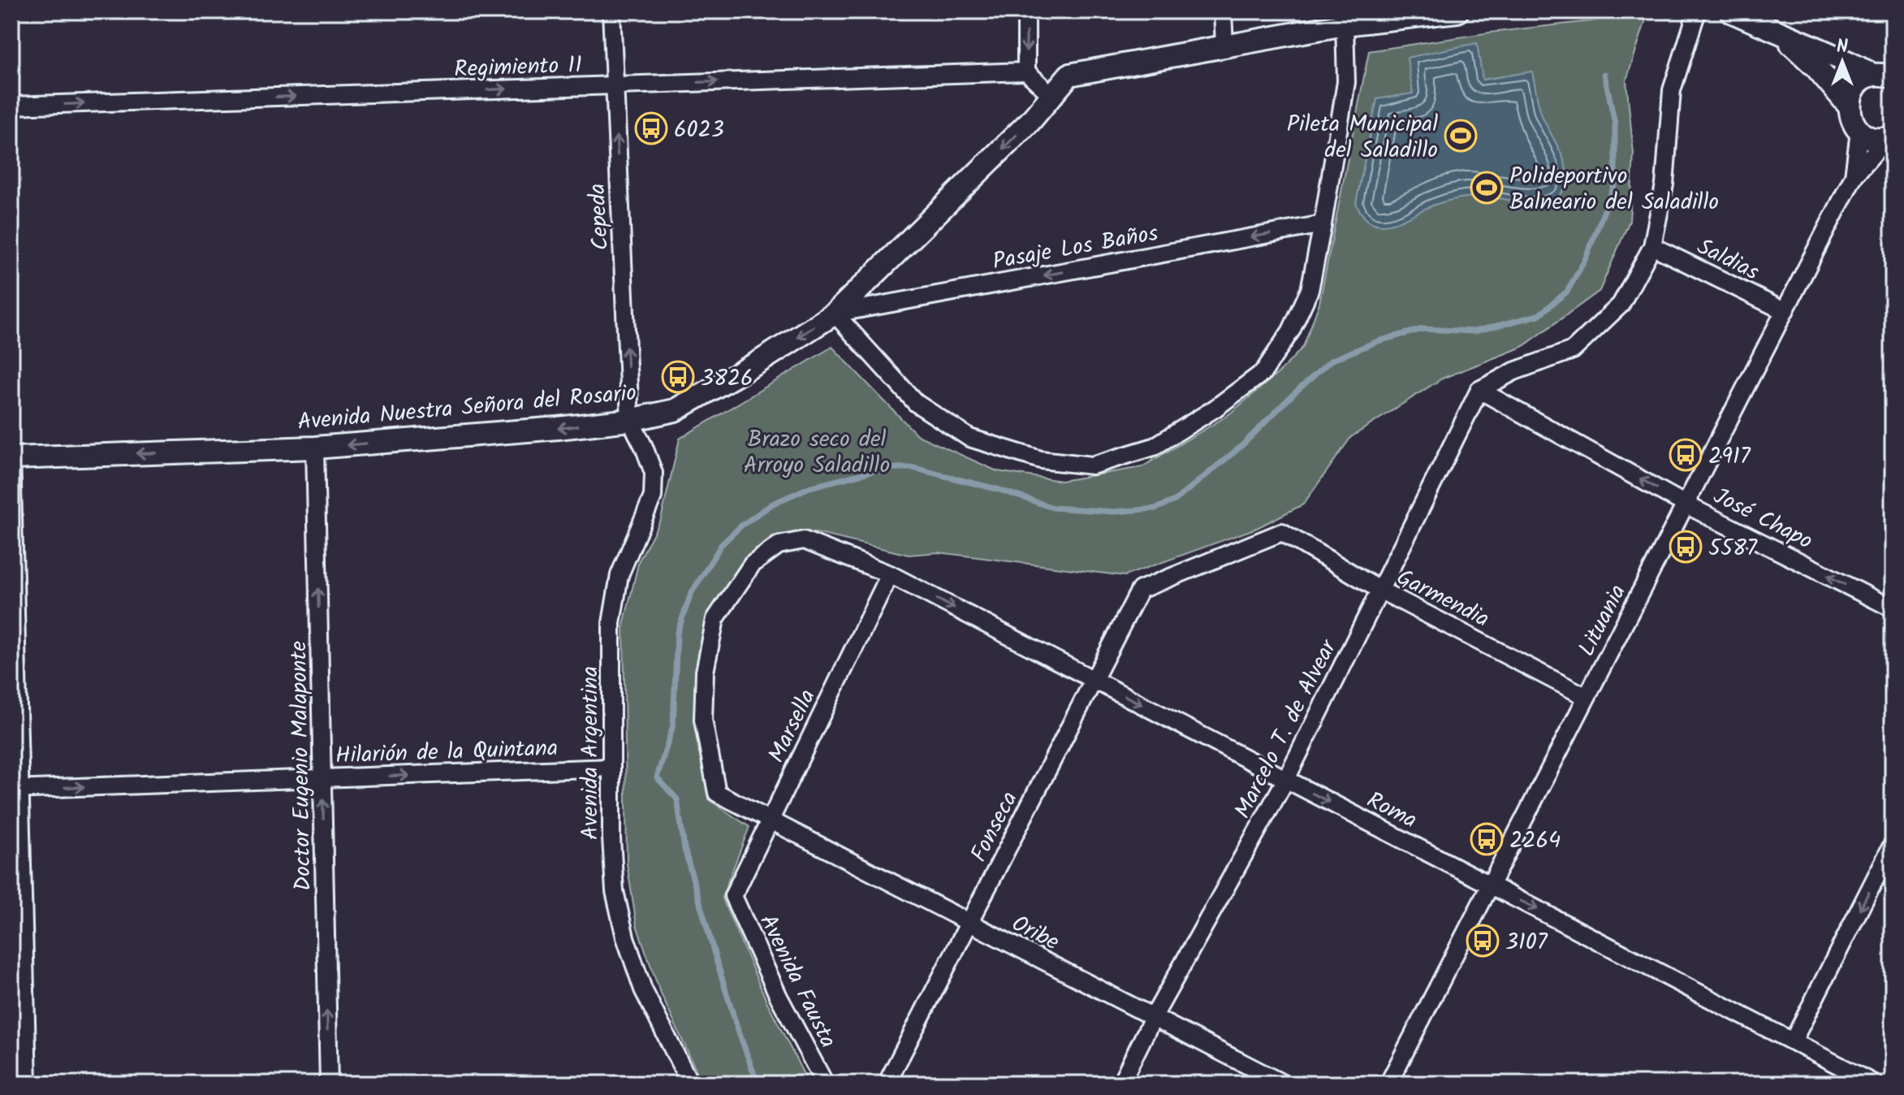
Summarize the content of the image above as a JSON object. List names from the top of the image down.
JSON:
{
  "streets": {
    "street": [
      "Regimiento 11",
      "Cepeda",
      "Pasaje Los Baños",
      "Saldias",
      "Avenida Nuestra Señora del Rosario",
      "José Chapo",
      "Garmendia",
      "Lituania",
      "Marsella",
      "Marcelo T. de Alvear",
      "Hilarión de la Quintana",
      "Avenida Argentina",
      "Doctor Eugenio Malaponte",
      "Roma",
      "Fonseca",
      "Oribe",
      "Avenida Fausta"
    ]
  },
  "crossings": [
    ["Regimiento 11", "Cepeda"],
    ["Cepeda", "Avenida Nuestra Señora del Rosario"],
    ["Cepeda", "Avenida Argentina"],
    ["Pasaje Los Baños", "Avenida Nuestra Señora del Rosario"],
    ["Saldias", "Lituania"],
    ["Avenida Nuestra Señora del Rosario", "Avenida Argentina"],
    ["Avenida Nuestra Señora del Rosario", "Doctor Eugenio Malaponte"],
    ["José Chapo", "Lituania"],
    ["José Chapo", "Marcelo T. de Alvear"],
    ["Garmendia", "Lituania"],
    ["Garmendia", "Marcelo T. de Alvear"],
    ["Garmendia", "Fonseca"],
    ["Lituania", "Roma"],
    ["Marsella", "Roma"],
    ["Marsella", "Oribe"],
    ["Marsella", "Avenida Fausta"],
    ["Marcelo T. de Alvear", "Roma"],
    ["Marcelo T. de Alvear", "Oribe"],
    ["Hilarión de la Quintana", "Avenida Argentina"],
    ["Hilarión de la Quintana", "Doctor Eugenio Malaponte"],
    ["Roma", "Fonseca"],
    ["Fonseca", "Oribe"]
  ],
  "one_way": [
    "Regimiento 11",
    "Cepeda",
    "Pasaje Los Baños",
    "Avenida Nuestra Señora del Rosario",
    "José Chapo",
    "Hilarión de la Quintana",
    "Doctor Eugenio Malaponte",
    "Roma"
  ],
  "parks": ["Brazo seco del Arroyo Saladillo"],
  "places": {
    "bus stop": [
      "6023",
      "3826",
      "2917",
      "5587",
      "2264",
      "3107"
    ],
    "sports": ["Pileta Municipal del Saladillo", "Polideportivo Balneario del Saladillo"]
  },
  "north": "top"
}
